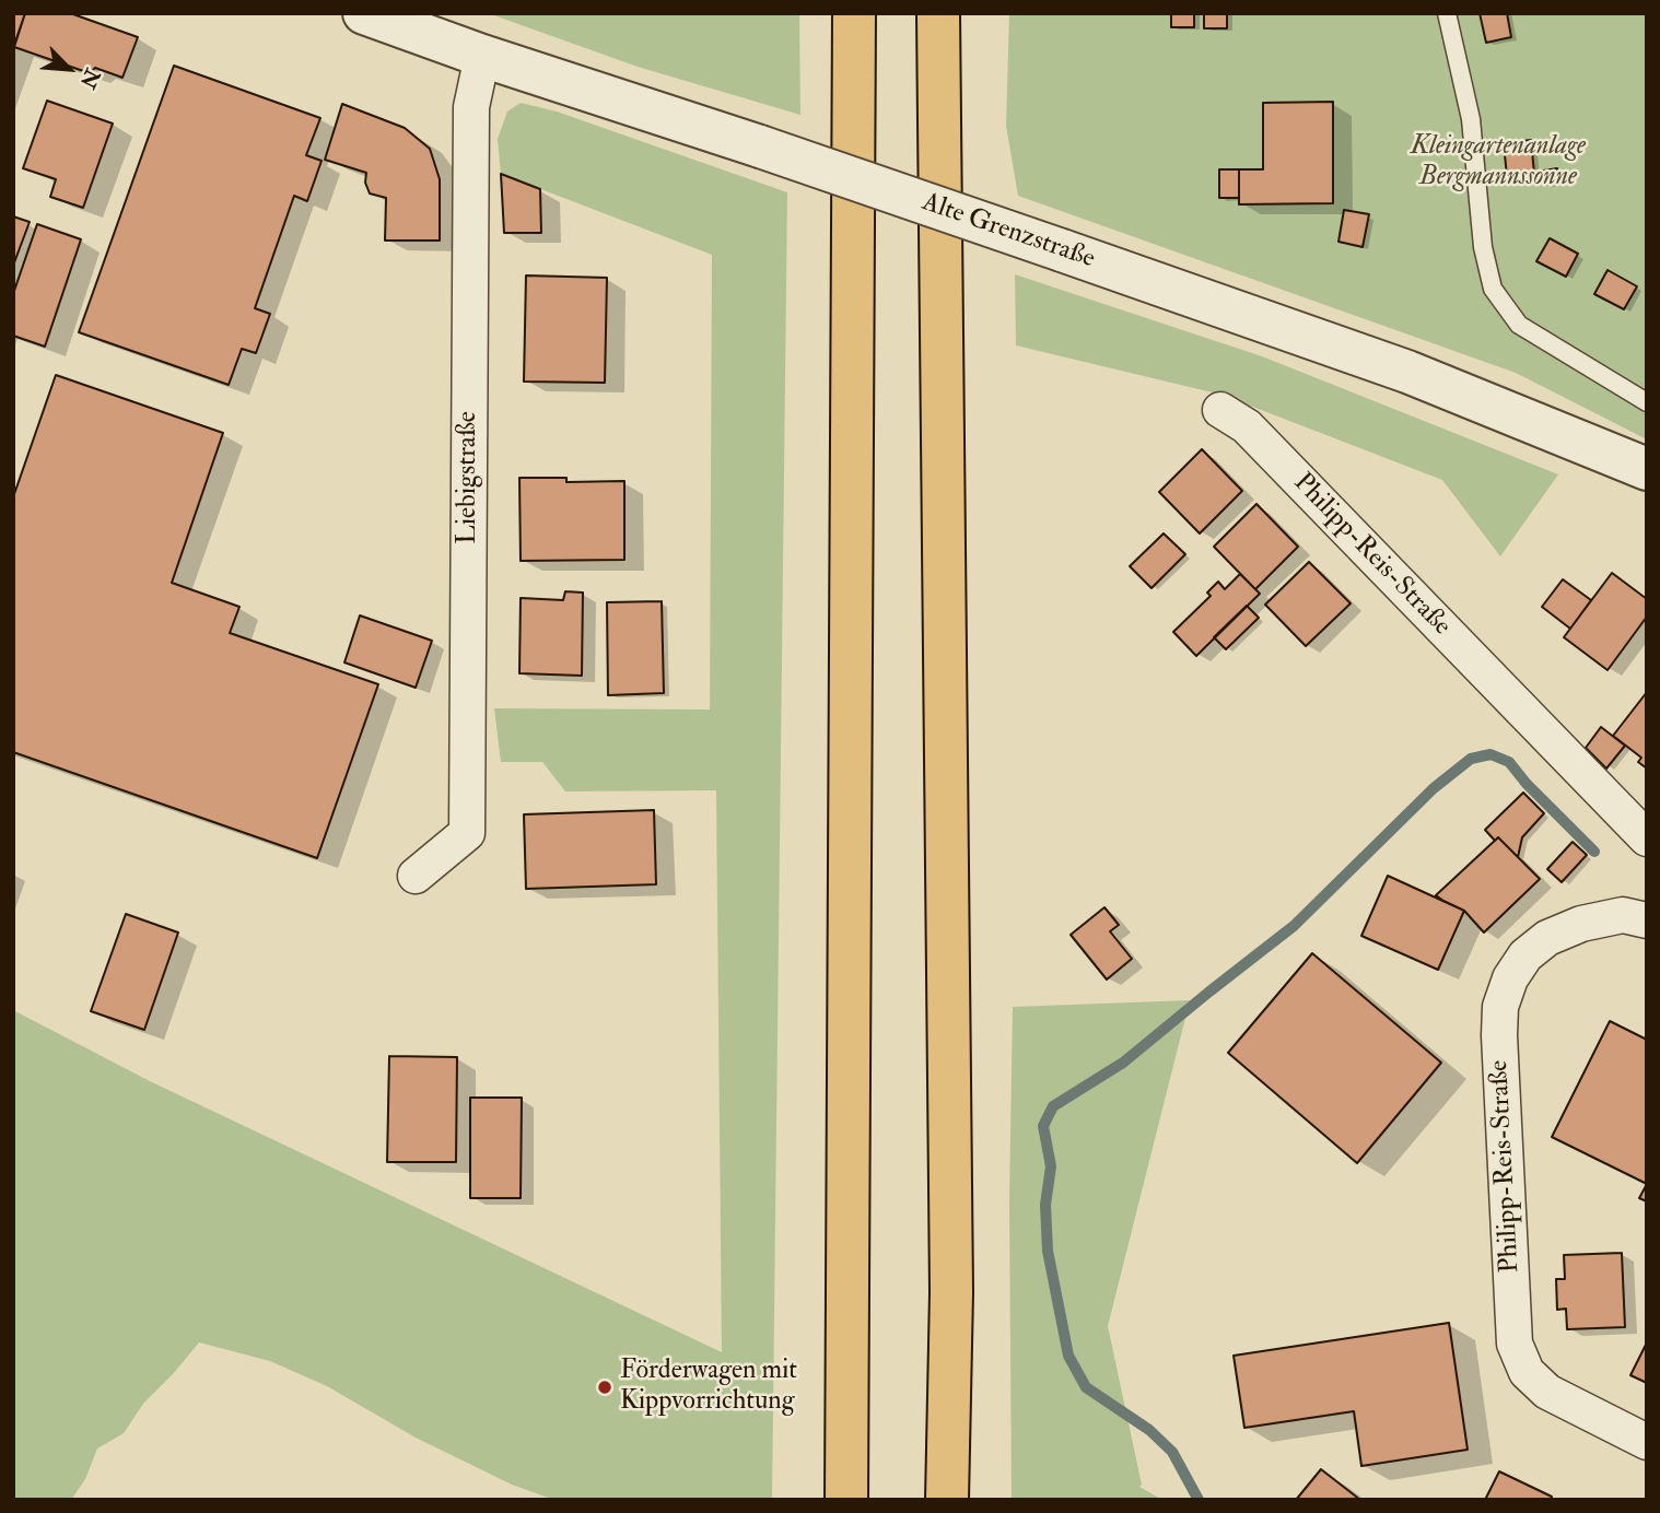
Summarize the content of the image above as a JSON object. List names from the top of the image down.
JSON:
{
  "streets": {
    "street": ["Alte Grenzstraße", "Liebigstraße", "Philipp-Reis-Straße"]
  },
  "crossings": [
    ["Alte Grenzstraße", "Liebigstraße"]
  ],
  "parks": ["Kleingartenanlage Bergmannssonne"],
  "places": ["Förderwagen mit Kippvorrichtung"],
  "north": "bottom right"
}
